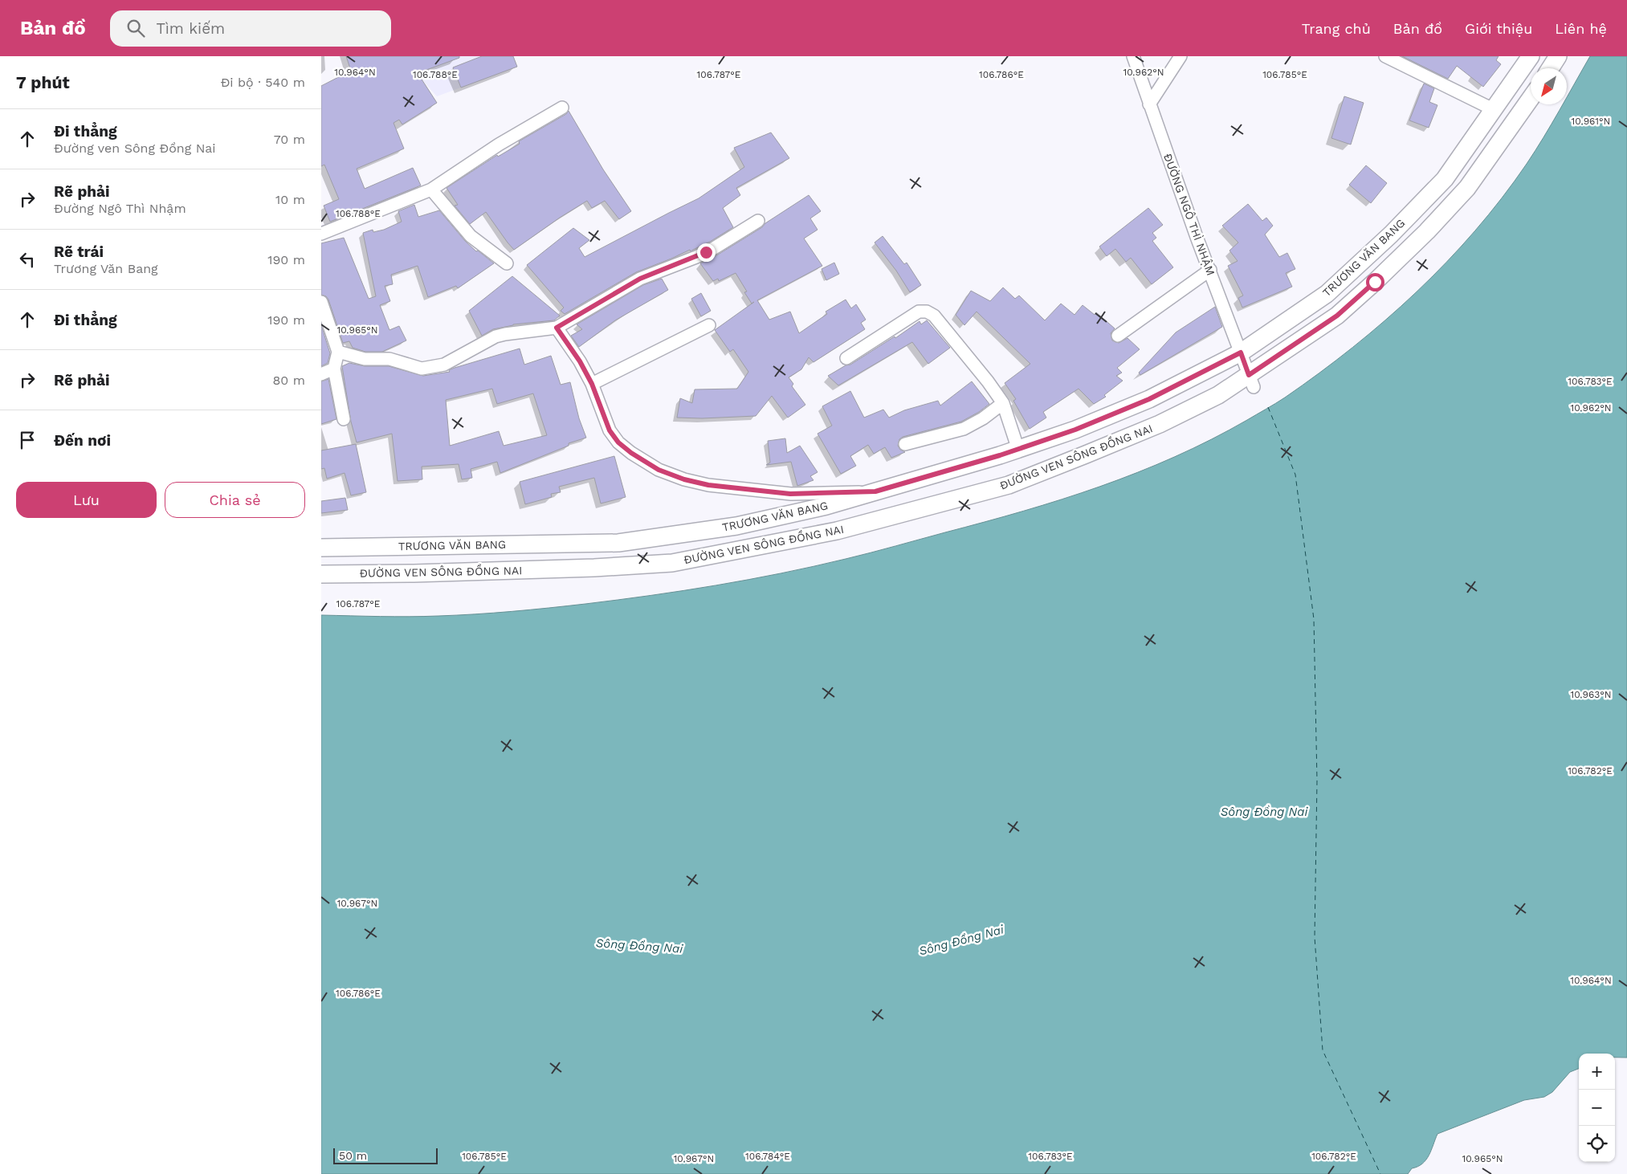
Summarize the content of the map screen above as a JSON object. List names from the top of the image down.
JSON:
{
  "streets": {
    "main road": ["TRƯƠNG VĂN BANG", "ĐƯỜNG VEN SÔNG ĐỒNG NAI"],
    "street": ["ĐƯỜNG NGÔ THÌ NHẬM"]
  },
  "crossings": [
    ["ĐƯỜNG NGÔ THÌ NHẬM", "TRƯƠNG VĂN BANG"],
    ["ĐƯỜNG NGÔ THÌ NHẬM", "ĐƯỜNG VEN SÔNG ĐỒNG NAI"]
  ],
  "water": ["Sông Đồng Nai"],
  "scale_bar": "50 m",
  "north": "bottom left",
  "page": {
    "header": "Bản đồ",
    "search": "Tìm kiếm",
    "nav": [
      "Trang chủ",
      "Bản đồ",
      "Giới thiệu",
      "Liên hệ"
    ],
    "heading": ["7 phút", "Đi bộ · 540 m"],
    "list": [
      ["Đi thẳng", "Đường ven Sông Đồng Nai", "70 m"],
      ["Rẽ phải", "Đường Ngô Thì Nhậm", "10 m"],
      ["Rẽ trái", "Trương Văn Bang", "190 m"],
      ["Đi thẳng", "190 m"],
      ["Rẽ phải", "80 m"],
      "Đến nơi"
    ],
    "buttons": ["Lưu", "Chia sẻ"],
    "map_buttons": ["+", "−"],
    "scale": "50 m"
  },
  "coordinates": [
    "10.964°N",
    "10.962°N",
    "106.788°E",
    "106.785°E",
    "106.787°E",
    "106.786°E",
    "10.961°N",
    "10.965°N",
    "106.783°E",
    "10.963°N",
    "106.782°E",
    "10.967°N",
    "106.784°E"
  ]
}
